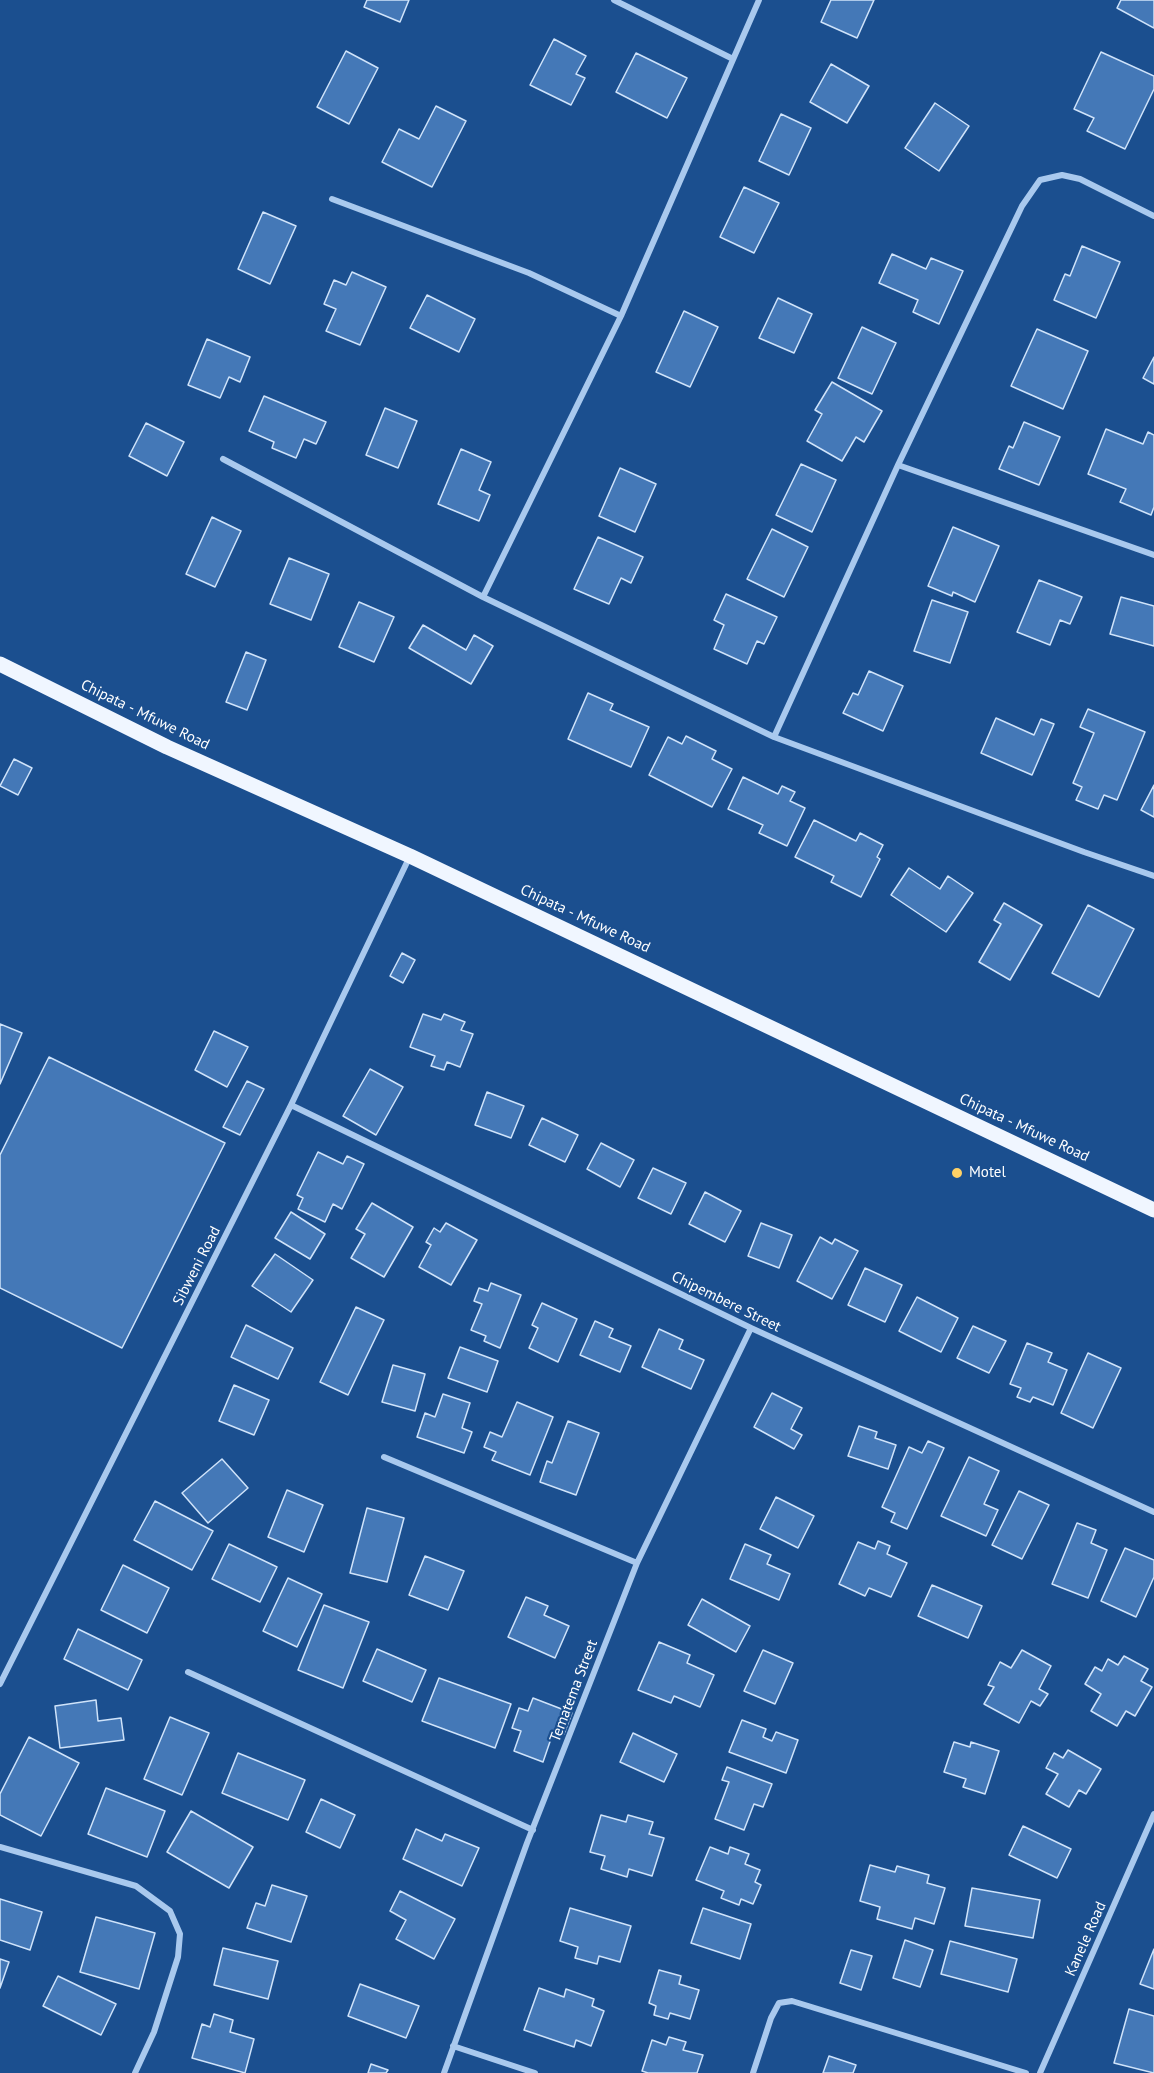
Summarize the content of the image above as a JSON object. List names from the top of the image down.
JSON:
{
  "streets": {
    "main road": ["Chipata - Mfuwe Road"],
    "street": [
      "Sibweni Road",
      "Chipembere Street",
      "Tematema Street",
      "Kanele Road"
    ]
  },
  "crossings": [
    ["Chipata - Mfuwe Road", "Sibweni Road"],
    ["Sibweni Road", "Chipembere Street"],
    ["Chipembere Street", "Tematema Street"]
  ],
  "places": ["Motel"]
}
